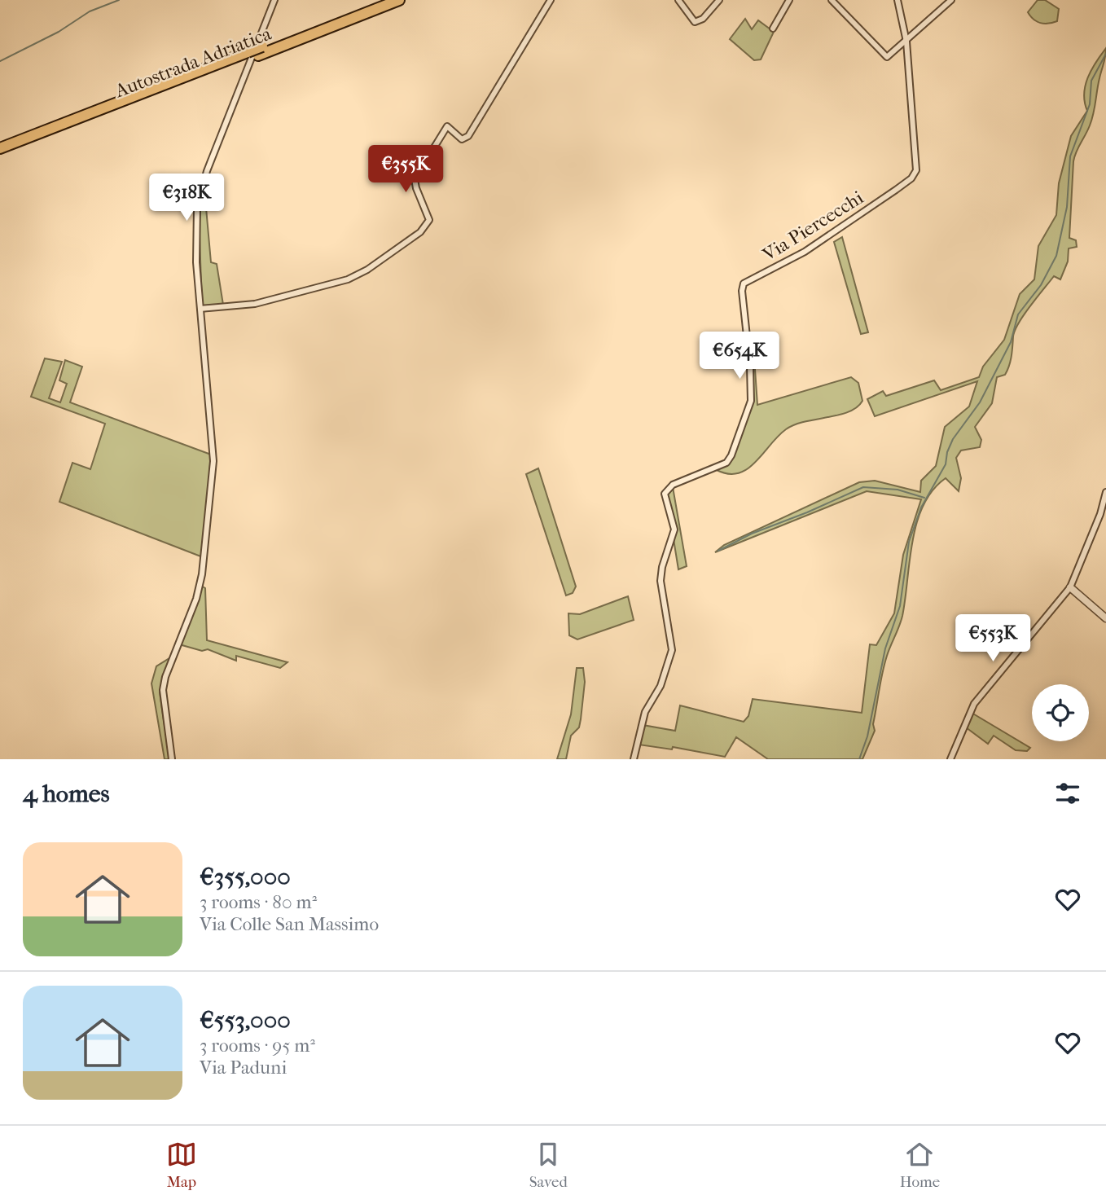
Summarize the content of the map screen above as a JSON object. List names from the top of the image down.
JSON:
{
  "streets": {
    "highway": ["Autostrada Adriatica"],
    "street": ["Via Piercecchi"]
  },
  "page": {
    "price": [
      "€355K",
      "€318K",
      "€654K",
      "€553K"
    ],
    "heading": "4 homes",
    "list": [
      {
        "name": "€355,000",
        "note": "3 rooms · 80 m² · Via Colle San Massimo"
      },
      {
        "name": "€553,000",
        "note": "3 rooms · 95 m² · Via Paduni"
      }
    ],
    "tabs": ["Map", "Saved", "Home"]
  }
}
